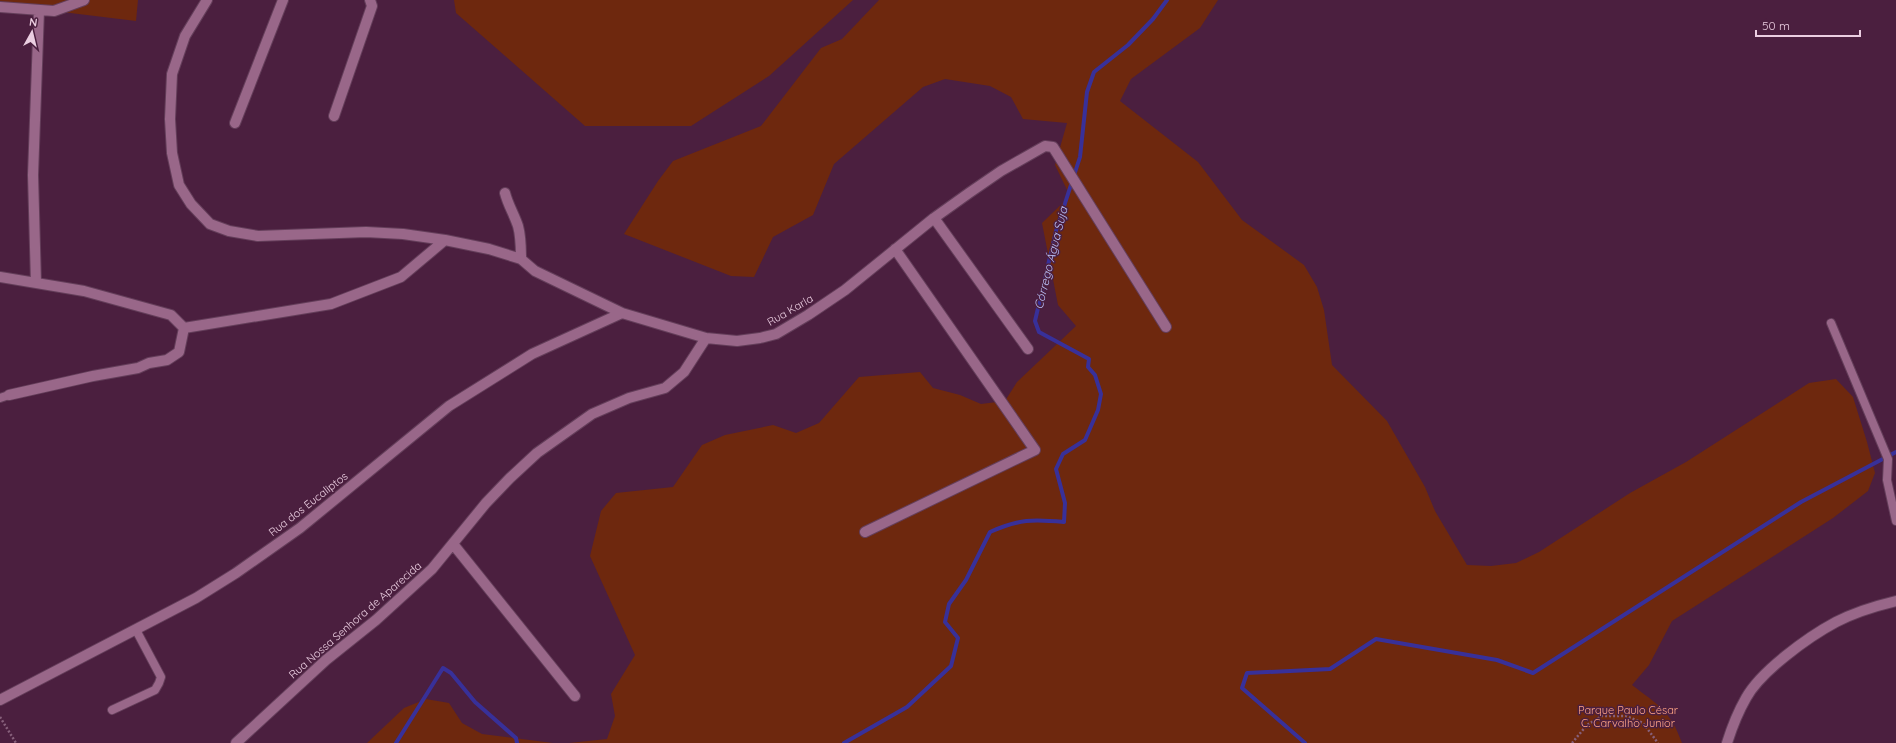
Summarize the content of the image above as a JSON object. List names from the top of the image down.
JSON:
{
  "streets": {
    "street": ["Rua Karla", "Rua dos Eucaliptos", "Rua Nossa Senhora de Aparecida"]
  },
  "crossings": [
    ["Rua Karla", "Rua dos Eucaliptos"],
    ["Rua Karla", "Rua Nossa Senhora de Aparecida"]
  ],
  "water": ["Córrego Água Suja"],
  "parks": ["Parque Paulo César C. Carvalho Junior"],
  "scale_bar": "50 m",
  "north": "top"
}
